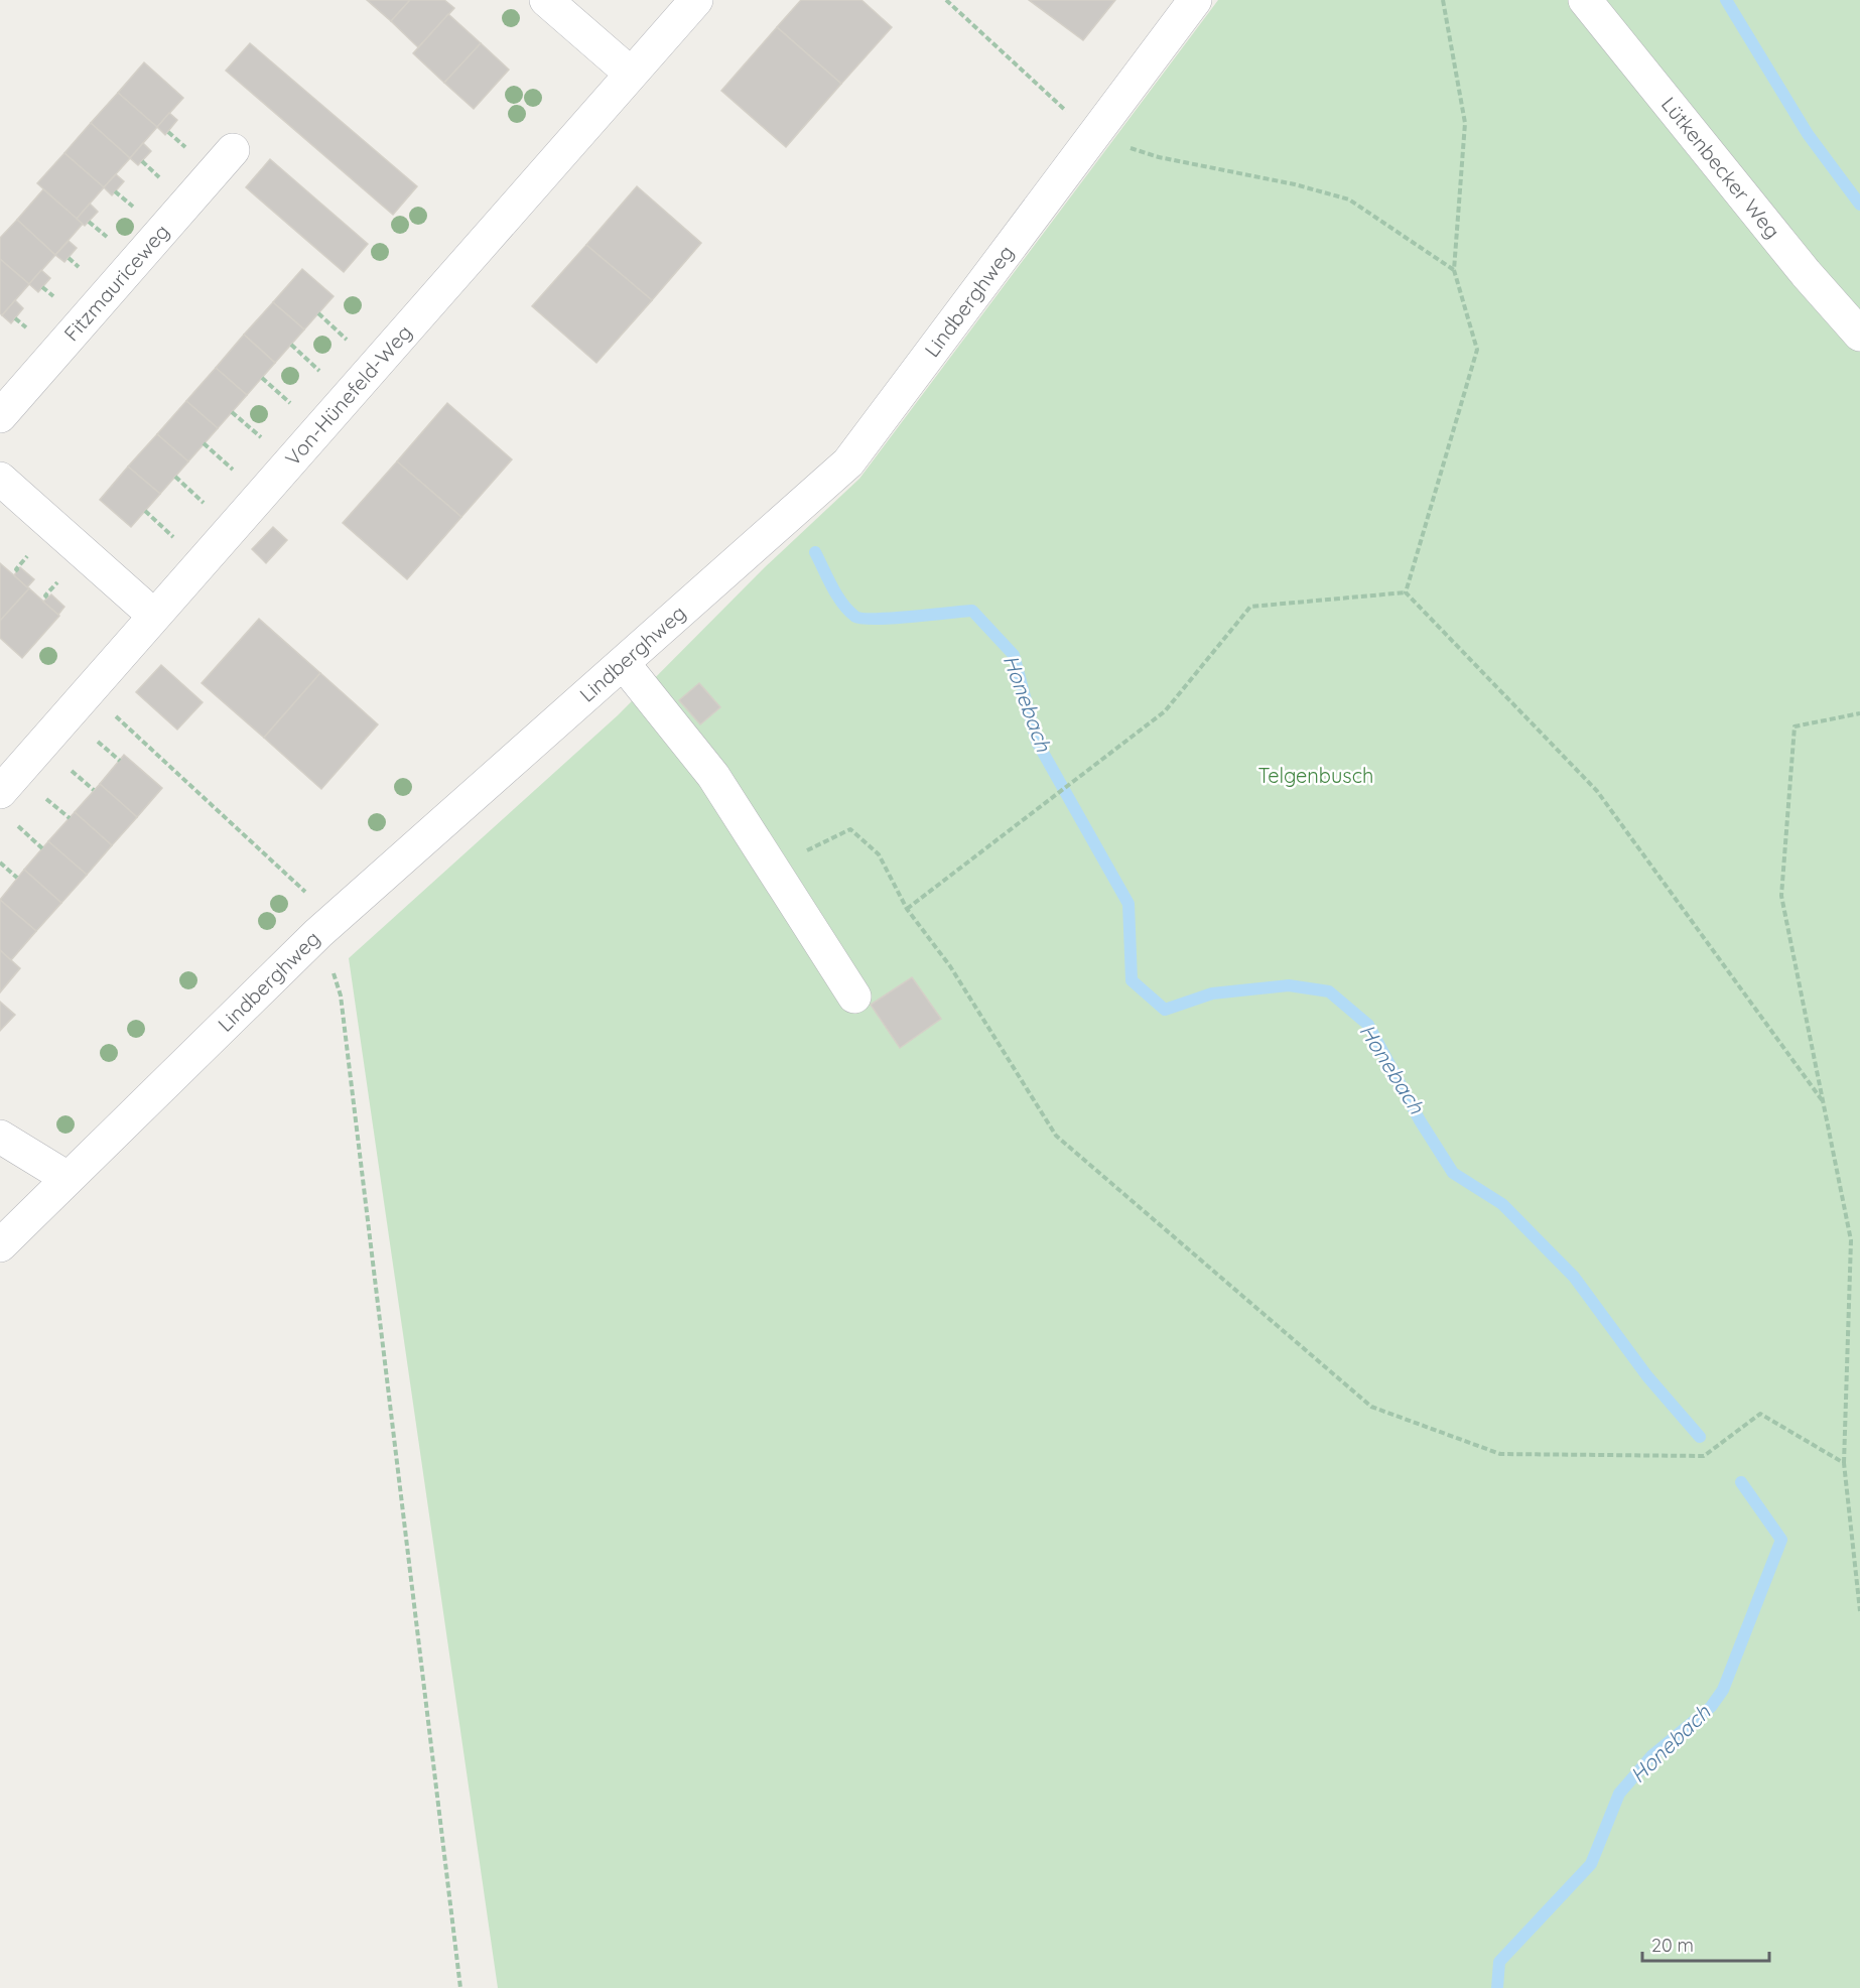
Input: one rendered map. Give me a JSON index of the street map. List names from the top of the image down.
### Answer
{
  "streets": {
    "street": [
      "Lütkenbecker Weg",
      "Fitzmauriceweg",
      "Lindberghweg",
      "Von-Hünefeld-Weg"
    ]
  },
  "water": ["Honebach"],
  "parks": ["Telgenbusch"],
  "scale_bar": "20 m"
}
